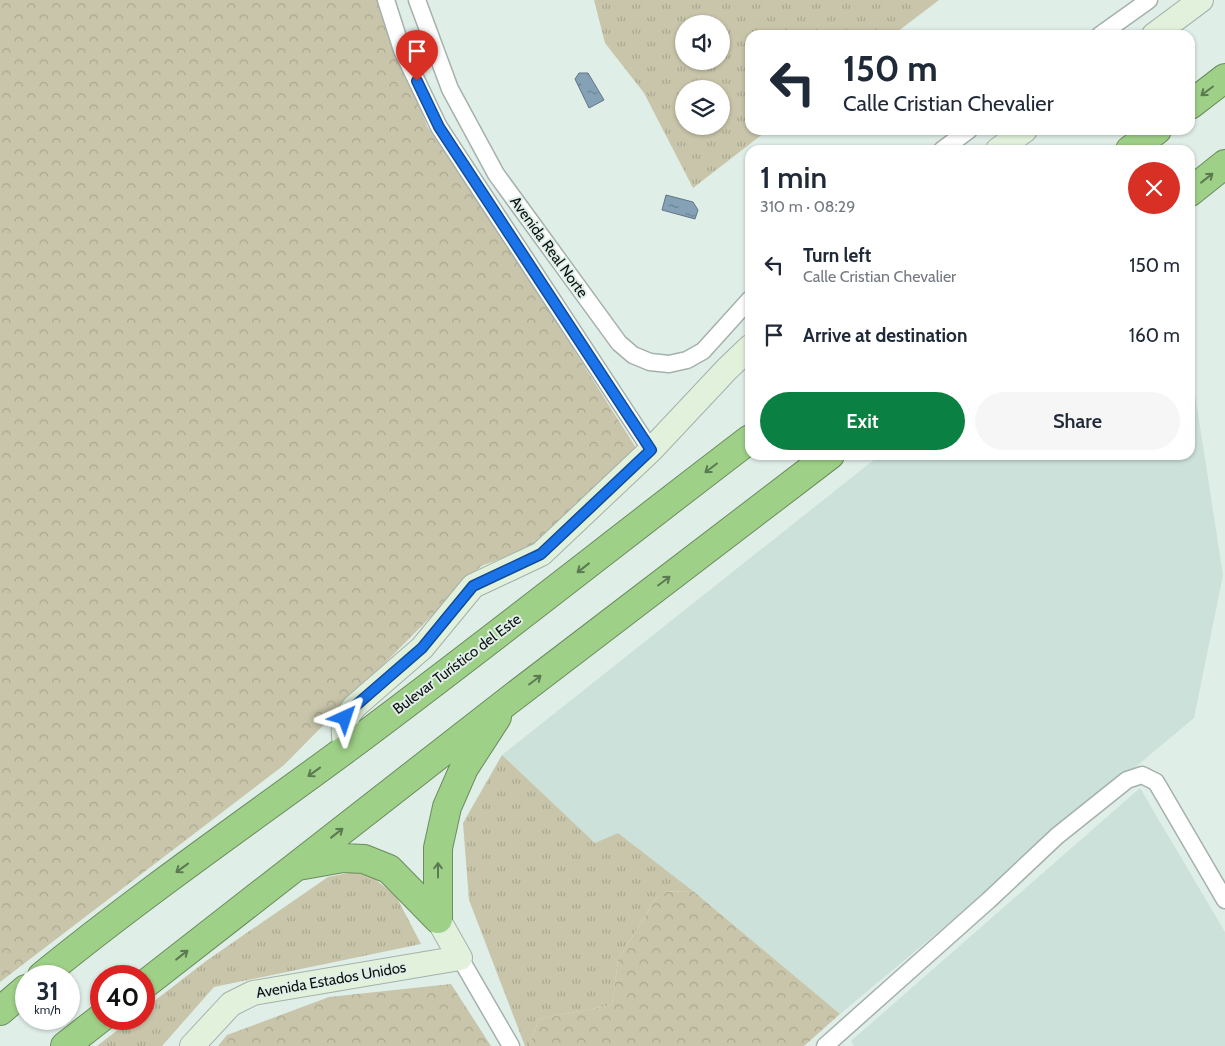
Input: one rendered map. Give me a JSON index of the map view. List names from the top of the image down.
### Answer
{
  "streets": {
    "highway": ["Bulevar Turístico del Este"],
    "street": ["Avenida Real Norte", "Avenida Estados Unidos"]
  },
  "page": {
    "turn": ["150 m", "Calle Cristian Chevalier"],
    "heading": ["1 min", "310 m · 08:29"],
    "list": [
      {
        "name": "Turn left",
        "note": "Calle Cristian Chevalier",
        "value": "150 m"
      },
      {
        "name": "Arrive at destination",
        "value": "160 m"
      }
    ],
    "buttons": ["Exit", "Share"],
    "speed": "31 km/h",
    "limit": "40"
  }
}
